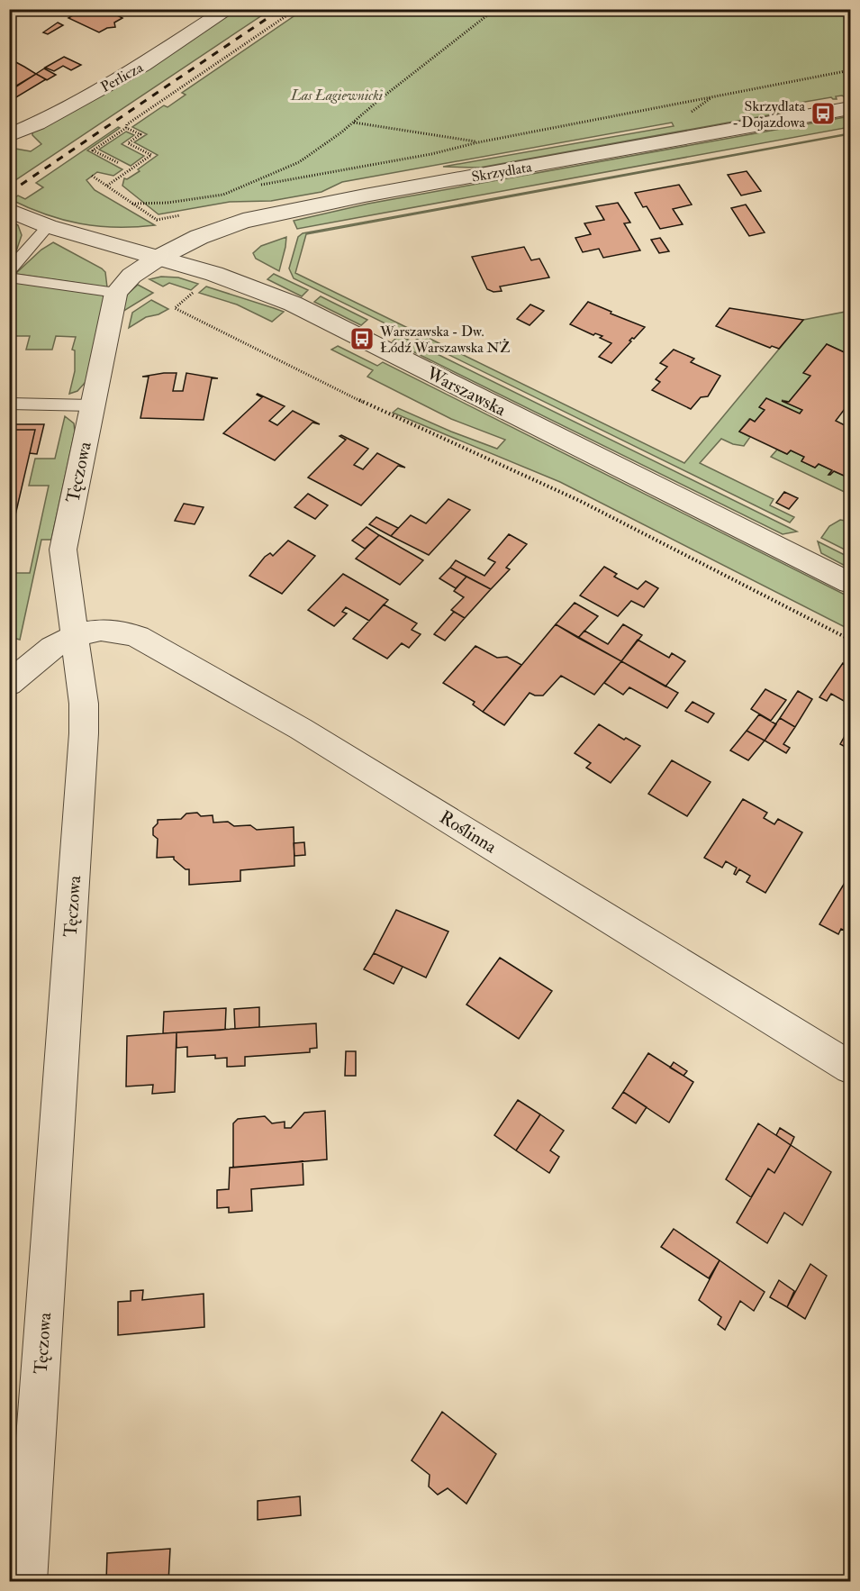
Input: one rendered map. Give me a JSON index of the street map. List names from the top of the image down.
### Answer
{
  "streets": {
    "street": [
      "Perlicza",
      "Skrzydlata",
      "Warszawska",
      "Tęczowa",
      "Roślinna"
    ]
  },
  "crossings": [
    ["Skrzydlata", "Warszawska"],
    ["Tęczowa", "Roślinna"]
  ],
  "parks": ["Las Łagiewnicki"],
  "places": {
    "bus stop": ["Skrzydlata - Dojazdowa", "Warszawska - Dw. Łódź Warszawska NŻ"]
  }
}
